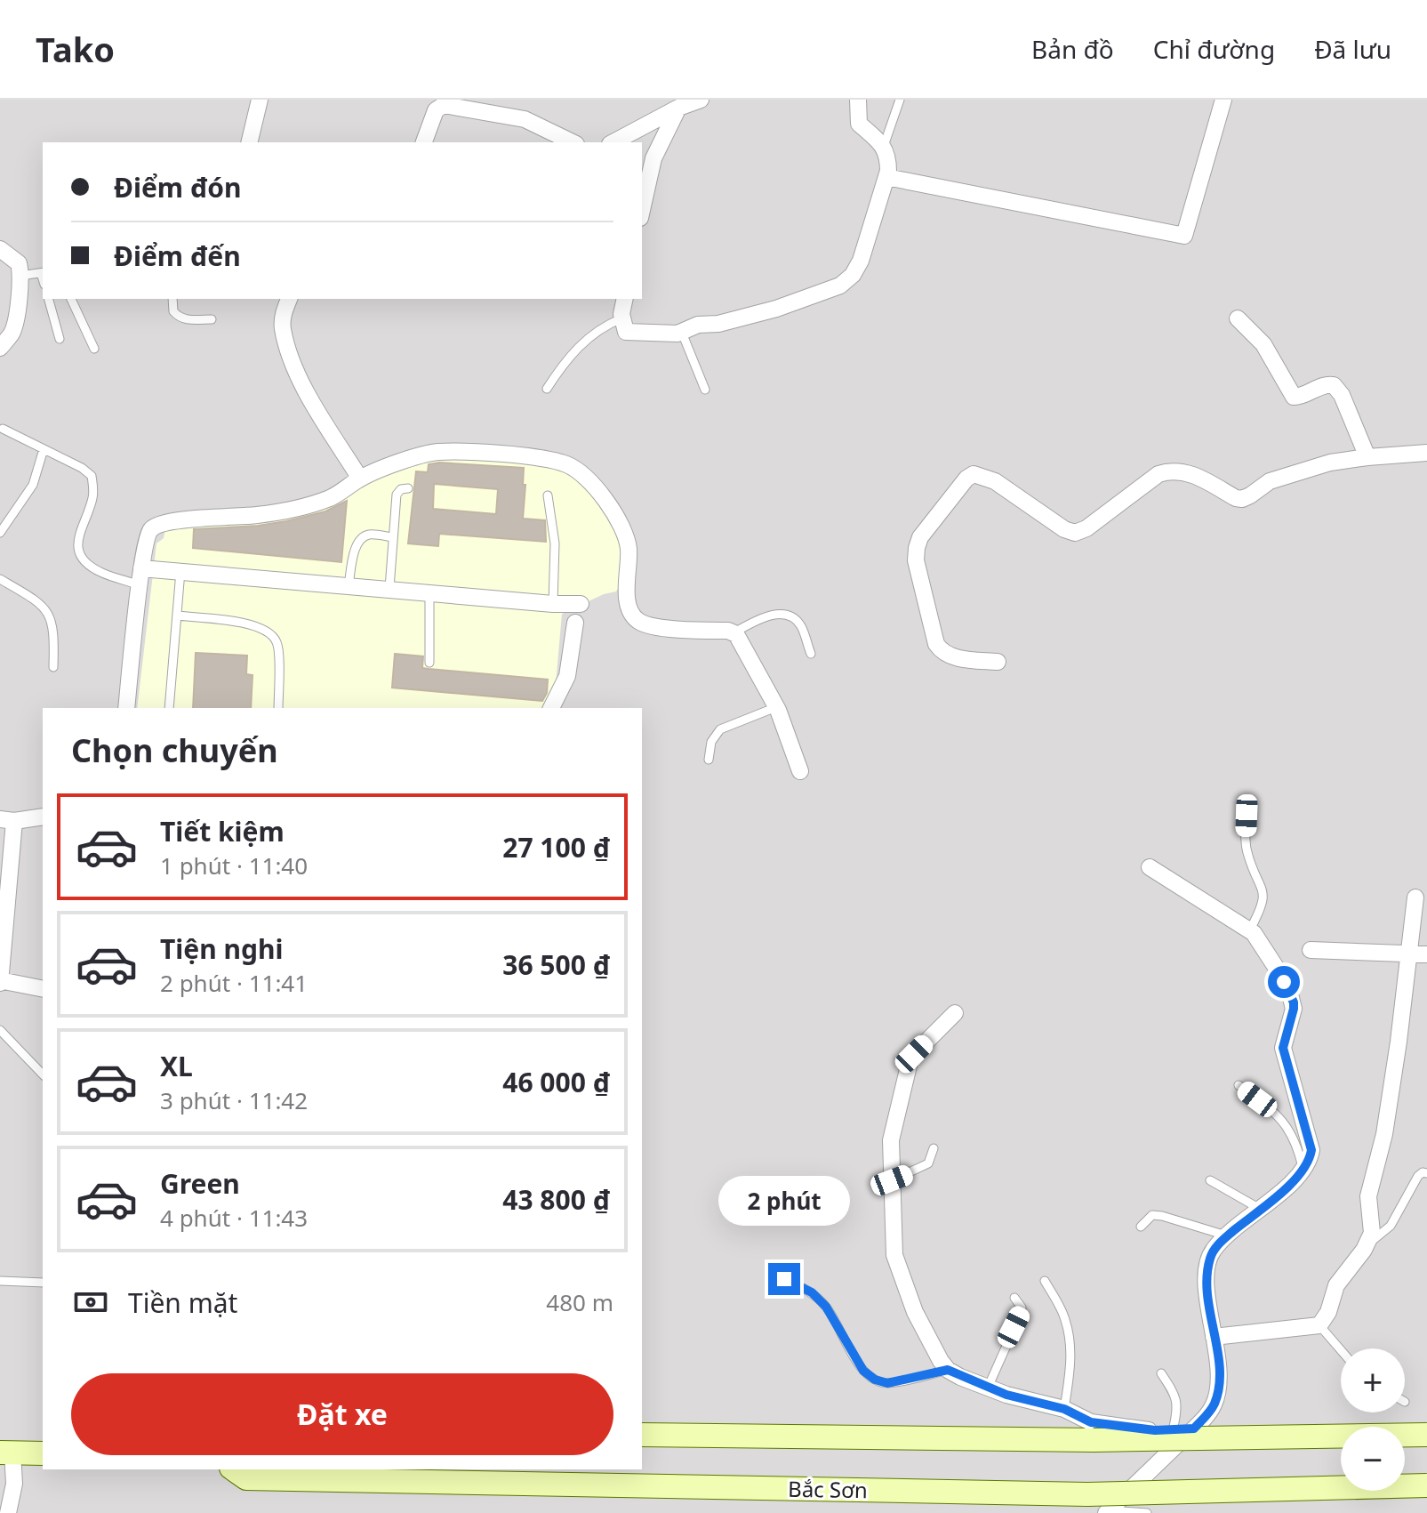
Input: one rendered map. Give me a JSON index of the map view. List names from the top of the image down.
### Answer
{
  "streets": {
    "main road": ["Bắc Sơn"]
  },
  "page": {
    "header": "Tako",
    "nav": ["Bản đồ", "Chỉ đường", "Đã lưu"],
    "banner": ["Điểm đón", "Điểm đến"],
    "heading": "Chọn chuyến",
    "list": [
      {
        "name": "Tiết kiệm",
        "note": "1 phút · 11:40",
        "value": "27 100 ₫"
      },
      {
        "name": "Tiện nghi",
        "note": "2 phút · 11:41",
        "value": "36 500 ₫"
      },
      {
        "name": "XL",
        "note": "3 phút · 11:42",
        "value": "46 000 ₫"
      },
      {
        "name": "Green",
        "note": "4 phút · 11:43",
        "value": "43 800 ₫"
      }
    ],
    "bubble": "2 phút",
    "pay": ["Tiền mặt", "480 m"],
    "map_buttons": ["+", "−"],
    "buttons": "Đặt xe"
  }
}
